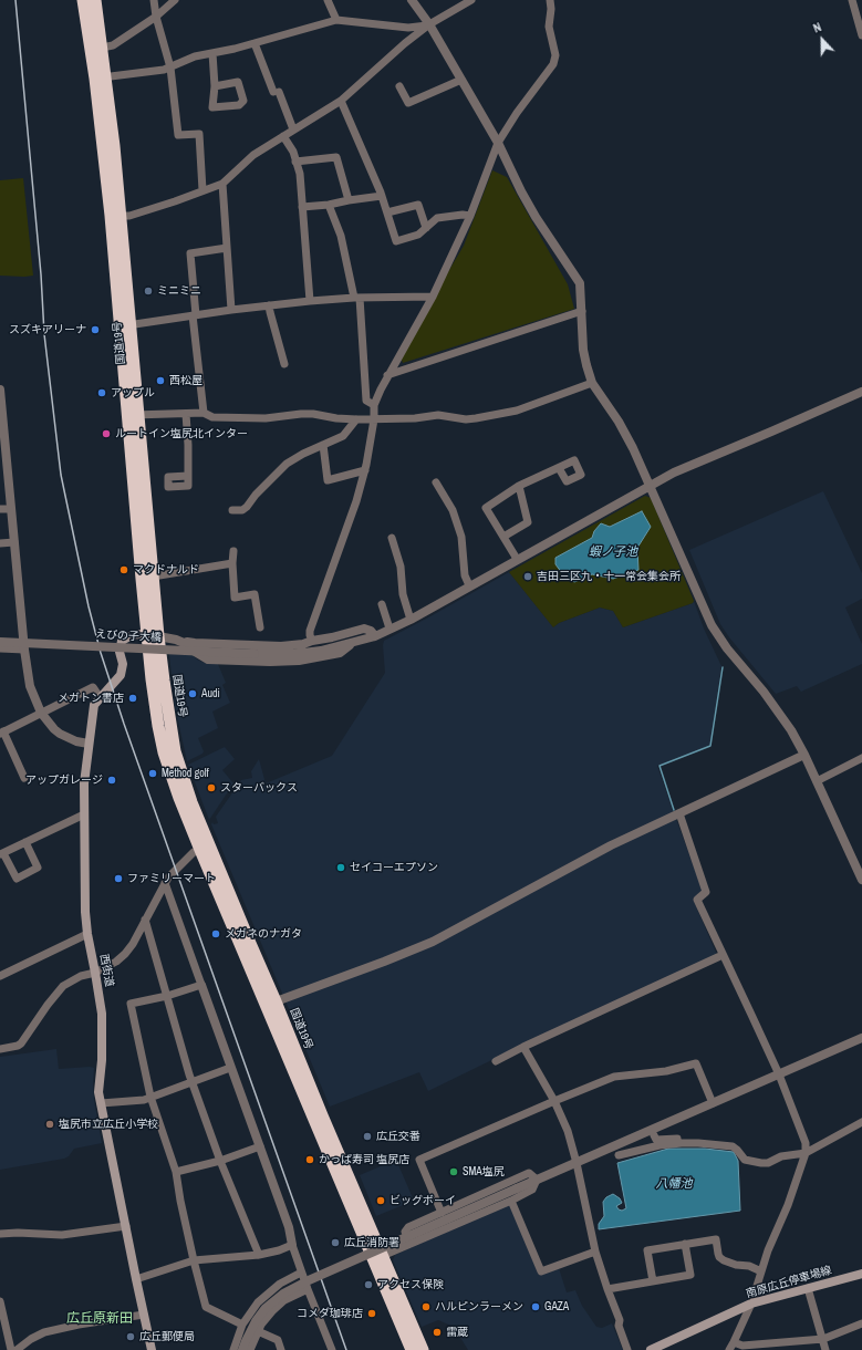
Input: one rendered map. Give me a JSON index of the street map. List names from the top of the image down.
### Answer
{
  "streets": {
    "highway": ["国道19号"],
    "main road": ["西街道", "南原広丘停車場線"],
    "street": ["えびの子大橋"]
  },
  "crossings": [
    ["国道19号", "西街道"]
  ],
  "districts": ["広丘原新田"],
  "water": ["蝦ノ子池", "八幡池"],
  "places": [
    "ミニミニ",
    "スズキアリーナ",
    "西松屋",
    "アップル",
    "ルートイン塩尻北インター",
    "マクドナルド",
    "吉田三区九・十一常会集会所",
    "Audi",
    "メガトン書店",
    "Method golf",
    "アップガレージ",
    "スターバックス",
    "セイコーエプソン",
    "ファミリーマート",
    "メガネのナガタ",
    "塩尻市立広丘小学校",
    "広丘交番",
    "かっぱ寿司 塩尻店",
    "SMA塩尻",
    "ビッグボーイ",
    "広丘消防署",
    "アクセス保険",
    "ハルピンラーメン",
    "GAZA",
    "コメダ珈琲店",
    "雷蔵",
    "広丘郵便局"
  ],
  "north": "top"
}
